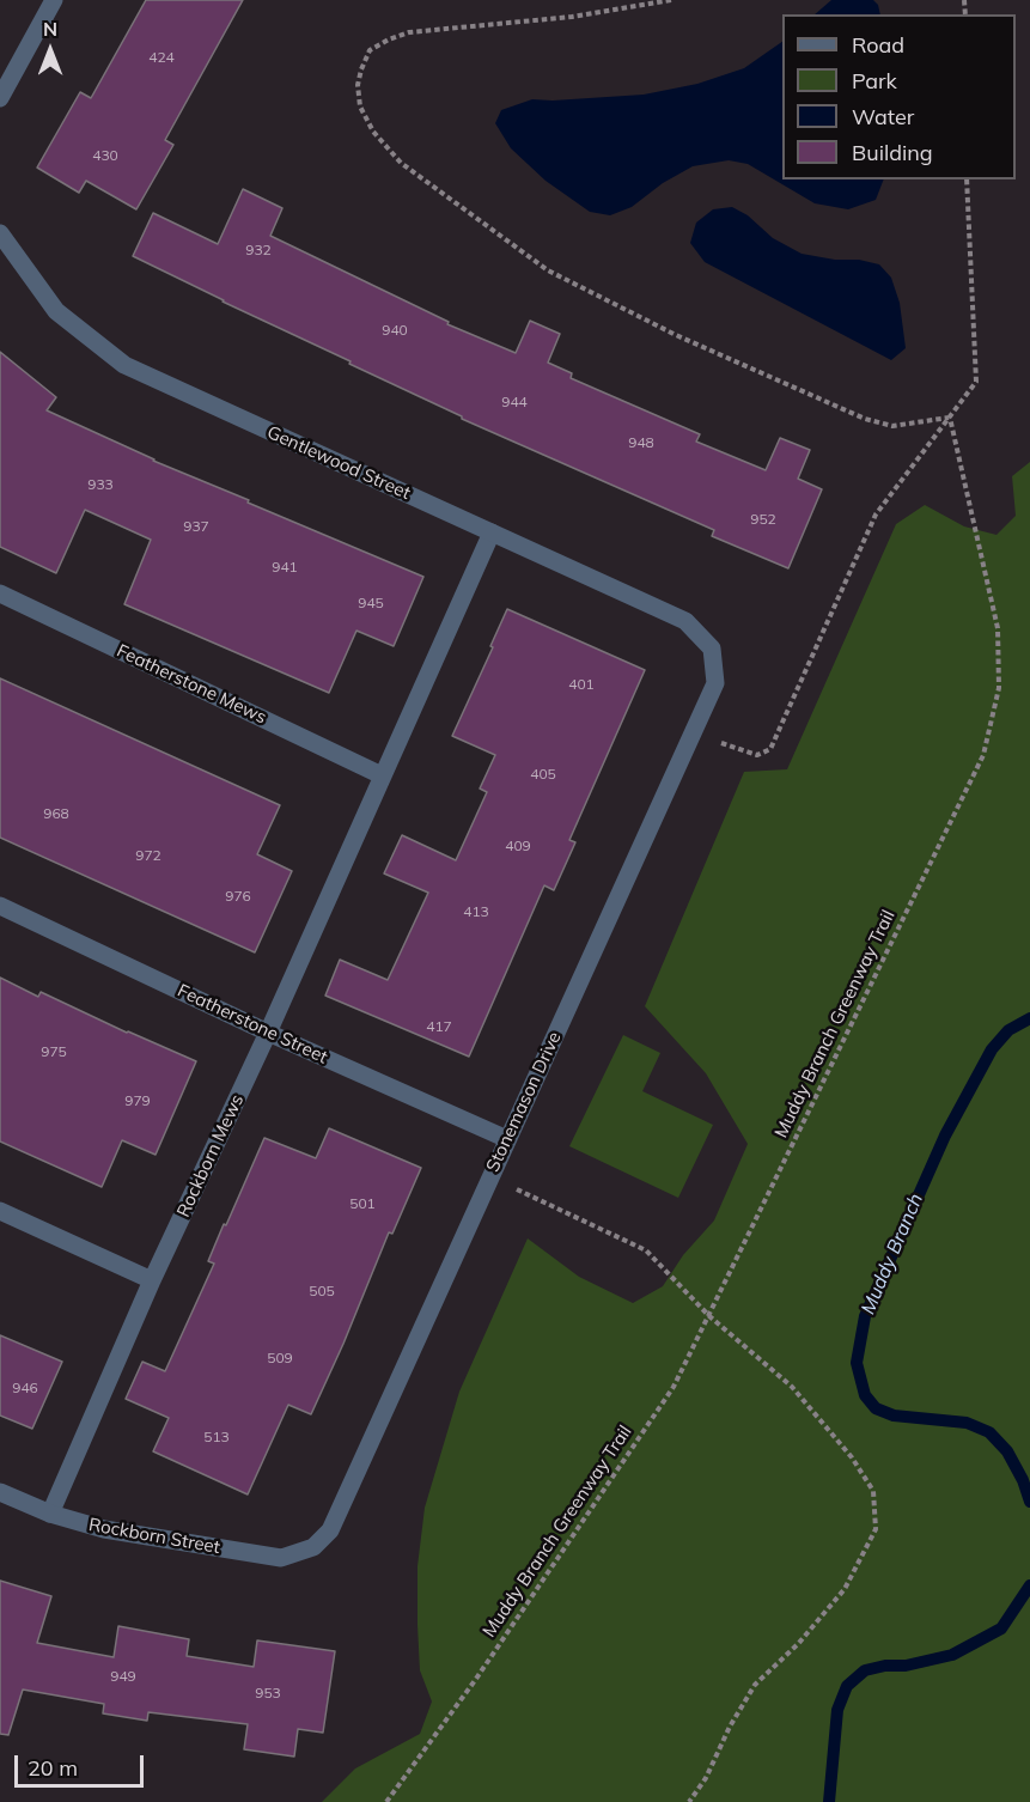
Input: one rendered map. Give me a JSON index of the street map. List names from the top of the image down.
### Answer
{
  "streets": {
    "street": [
      "Gentlewood Street",
      "Featherstone Mews",
      "Featherstone Street",
      "Stonemason Drive",
      "Rockborn Mews",
      "Rockborn Street"
    ],
    "path": ["Muddy Branch Greenway Trail"]
  },
  "crossings": [
    ["Gentlewood Street", "Stonemason Drive"],
    ["Featherstone Street", "Stonemason Drive"],
    ["Featherstone Street", "Rockborn Mews"],
    ["Stonemason Drive", "Rockborn Street"],
    ["Rockborn Mews", "Rockborn Street"]
  ],
  "water": ["Muddy Branch"],
  "house_numbers": [
    "424",
    "430",
    "932",
    "940",
    "944",
    "948",
    "933",
    "952",
    "937",
    "941",
    "945",
    "401",
    "405",
    "968",
    "409",
    "972",
    "976",
    "413",
    "417",
    "975",
    "979",
    "501",
    "505",
    "509",
    "946",
    "513",
    "949",
    "953"
  ],
  "legend": [
    "Road",
    "Park",
    "Water",
    "Building"
  ],
  "scale_bar": "20 m",
  "north": "top"
}
